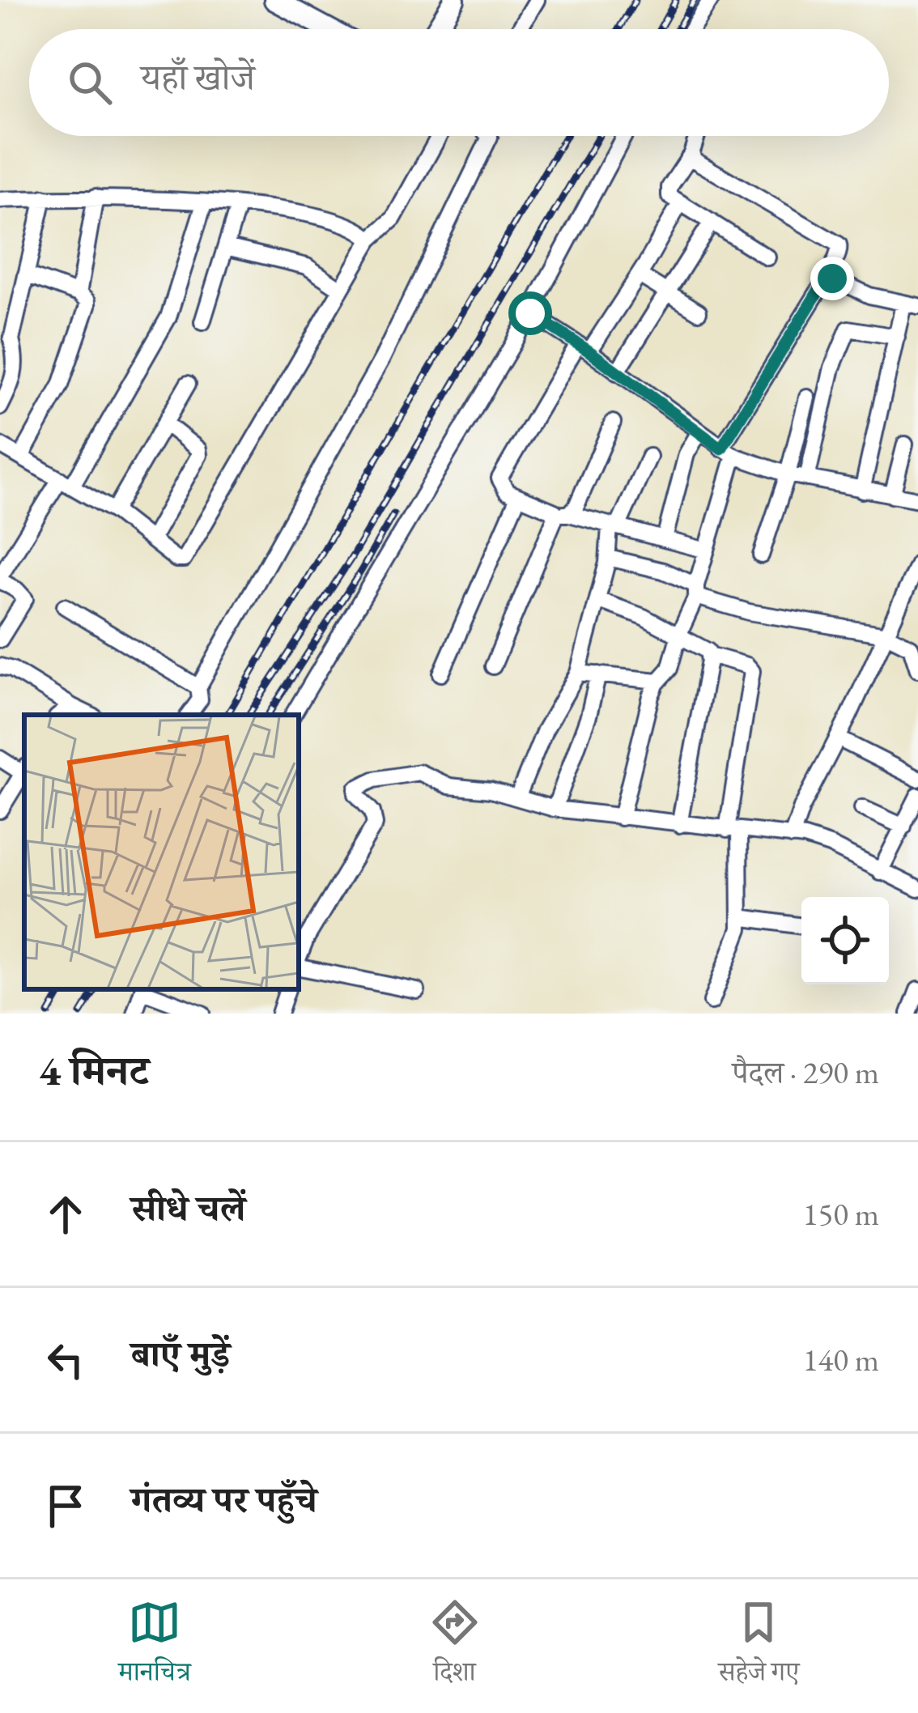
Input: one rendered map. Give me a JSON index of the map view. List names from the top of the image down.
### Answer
{
  "page": {
    "search": "यहाँ खोजें",
    "heading": ["4 मिनट", "पैदल · 290 m"],
    "list": [
      ["सीधे चलें", "150 m"],
      ["बाएँ मुड़ें", "140 m"],
      "गंतव्य पर पहुँचे"
    ],
    "nav": ["मानचित्र", "दिशा", "सहेजे गए"]
  }
}
